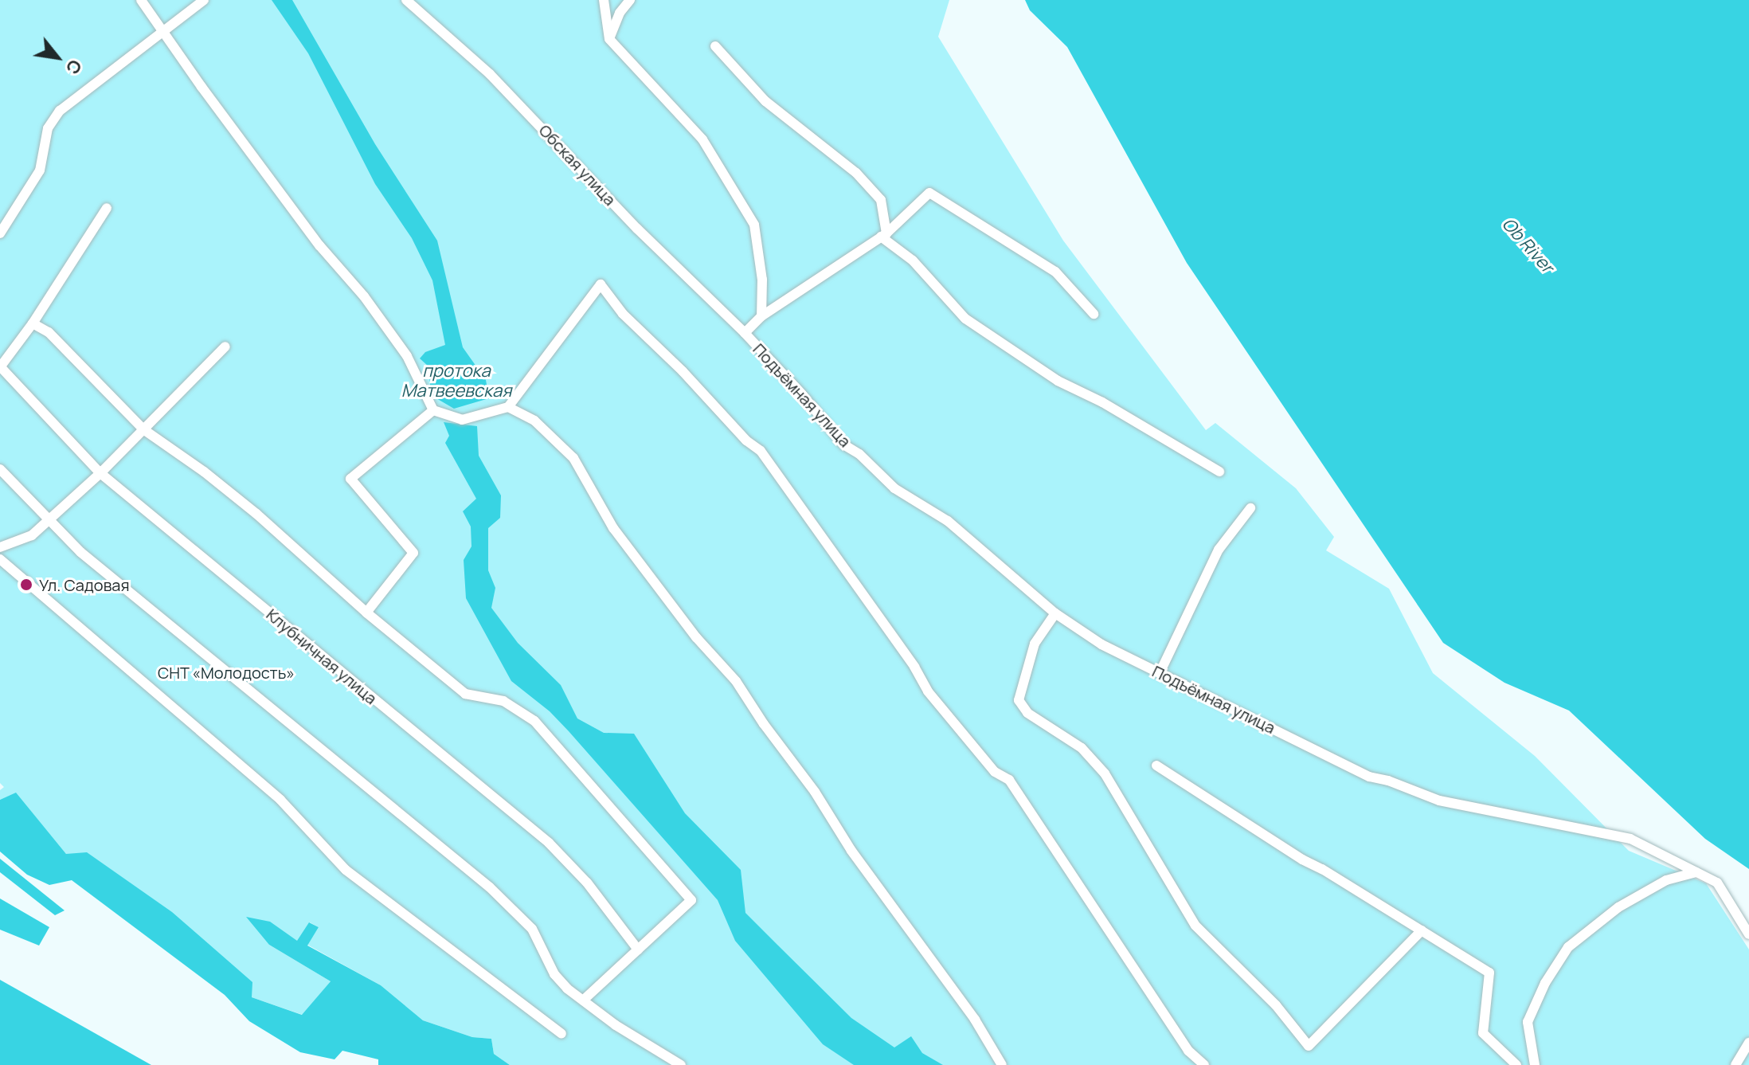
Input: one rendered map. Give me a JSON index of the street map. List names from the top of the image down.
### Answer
{
  "streets": {
    "street": ["Обская улица", "Подъёмная улица", "Клубничная улица"]
  },
  "crossings": [
    ["Обская улица", "Подъёмная улица"]
  ],
  "water": ["Ob River", "протока Матвеевская"],
  "parks": ["СНТ «Молодость»"],
  "places": ["Ул. Садовая"],
  "north": "bottom right"
}
